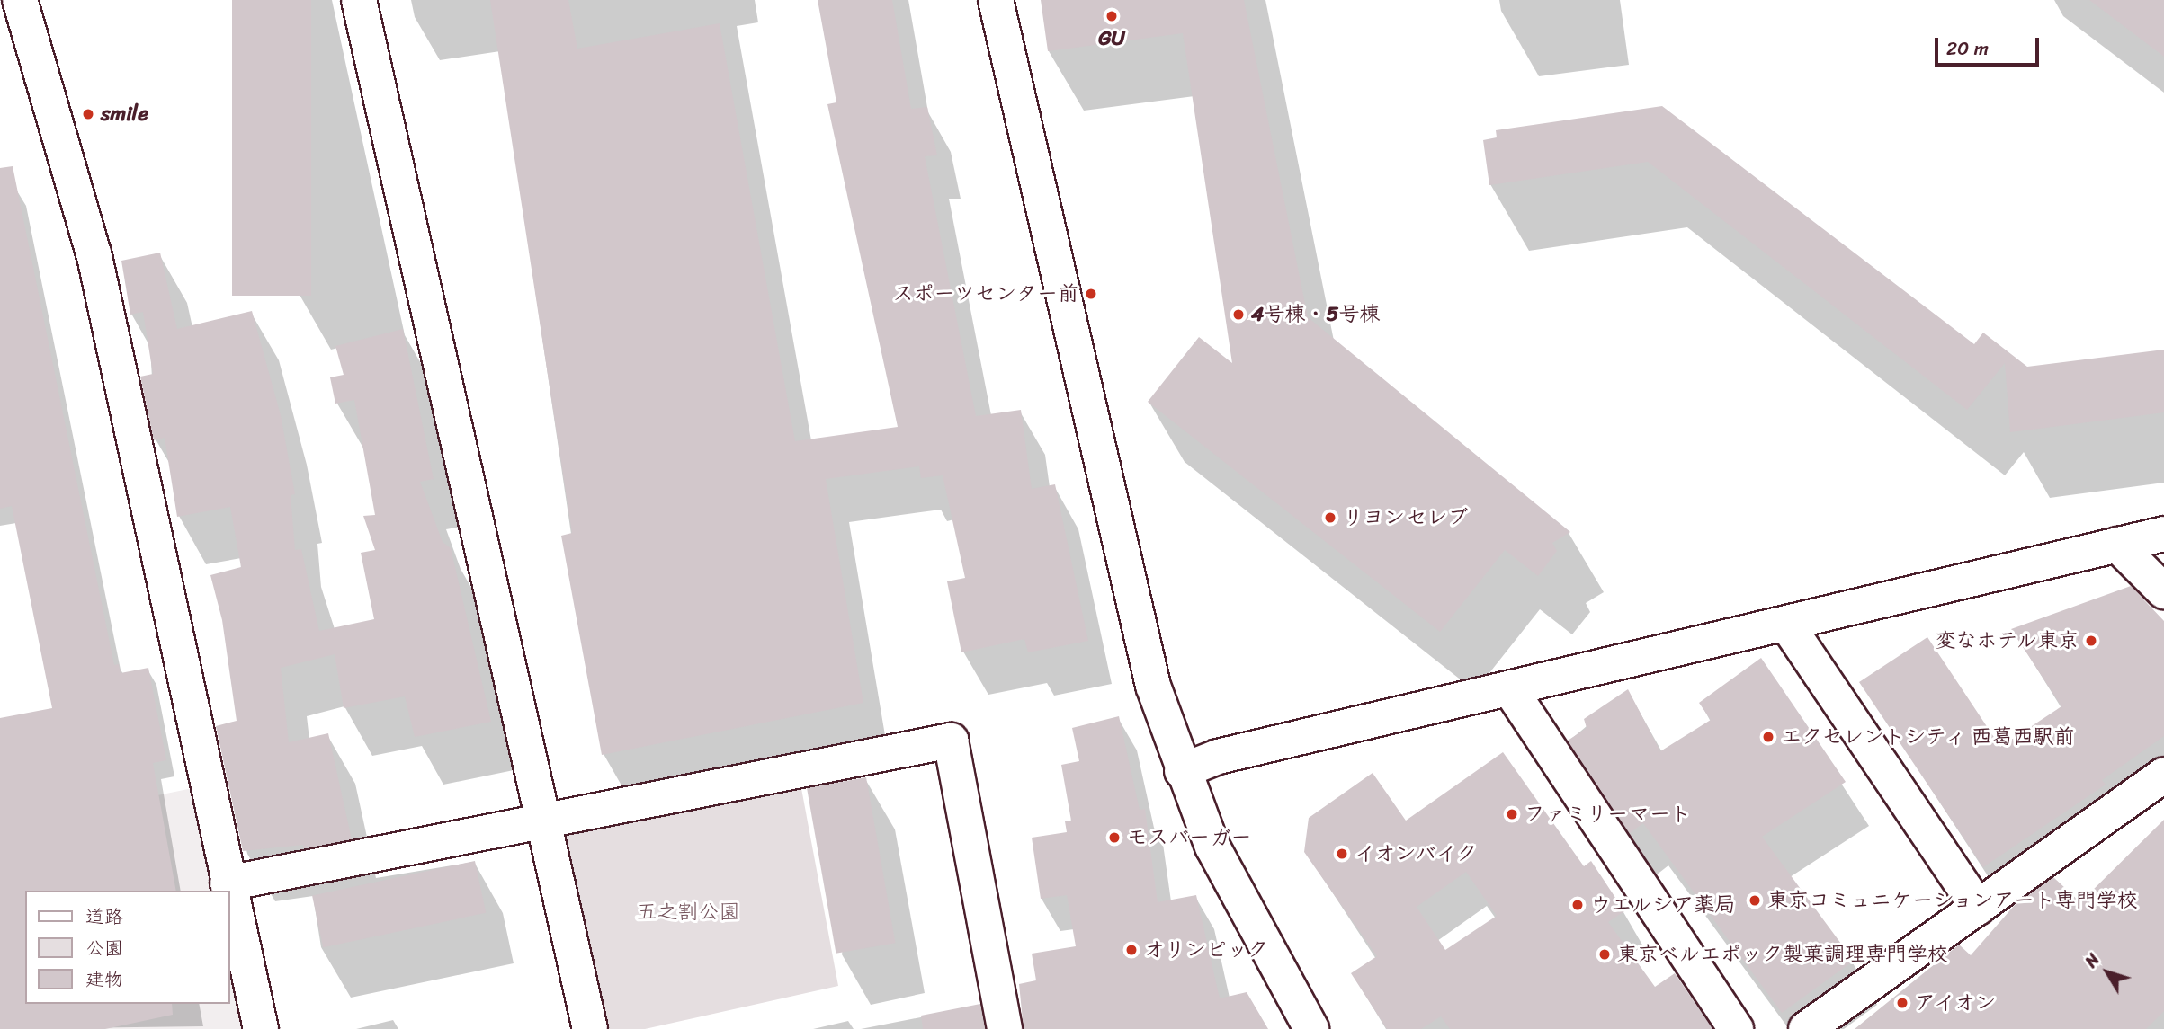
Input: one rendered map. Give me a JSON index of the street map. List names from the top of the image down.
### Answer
{
  "parks": ["五之割公園"],
  "places": [
    "GU",
    "smile",
    "スポーツセンター前",
    "4号棟・5号棟",
    "リヨンセレブ",
    "変なホテル東京",
    "エクセレントシティ 西葛西駅前",
    "ファミリーマート",
    "モスバーガー",
    "イオンバイク",
    "東京コミュニケーションアート専門学校",
    "ウエルシア薬局",
    "オリンピック",
    "東京ベルエポック製菓調理専門学校",
    "アイオン"
  ],
  "legend": ["道路", "公園", "建物"],
  "scale_bar": "20 m",
  "north": "top left"
}
